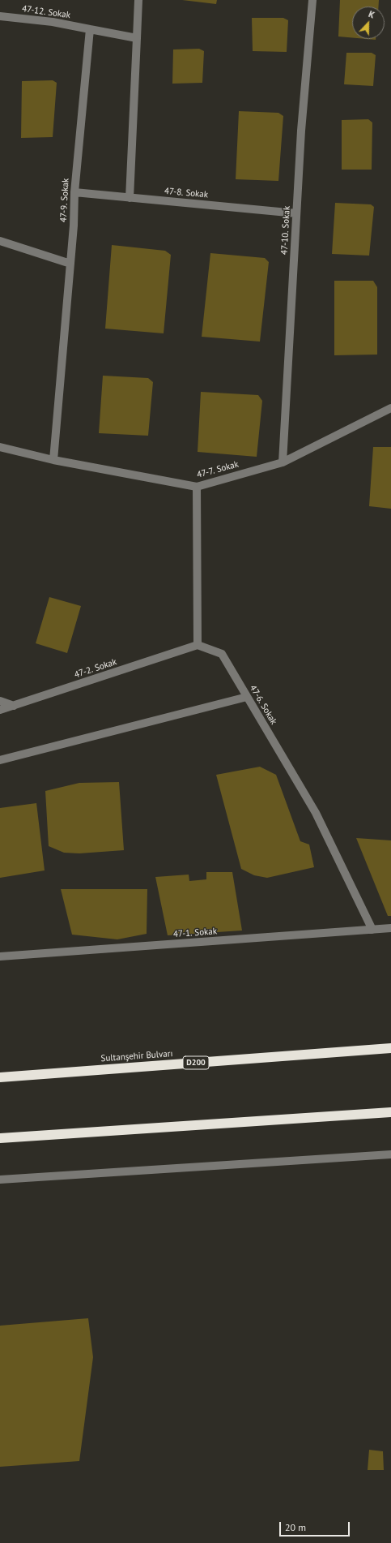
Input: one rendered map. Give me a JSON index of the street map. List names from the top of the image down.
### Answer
{
  "streets": {
    "highway": ["Sultanşehir Bulvarı", "D200"],
    "street": [
      "47-12. Sokak",
      "47-8. Sokak",
      "47-9. Sokak",
      "47-10. Sokak",
      "47-7. Sokak",
      "47-2. Sokak",
      "47-6. Sokak",
      "47-1. Sokak"
    ]
  },
  "crossings": [
    ["47-12. Sokak", "47-9. Sokak"],
    ["47-8. Sokak", "47-9. Sokak"],
    ["47-8. Sokak", "47-10. Sokak"],
    ["47-9. Sokak", "47-7. Sokak"],
    ["47-10. Sokak", "47-7. Sokak"],
    ["47-2. Sokak", "47-6. Sokak"],
    ["47-6. Sokak", "47-1. Sokak"]
  ],
  "scale_bar": "20 m",
  "north": "top"
}
